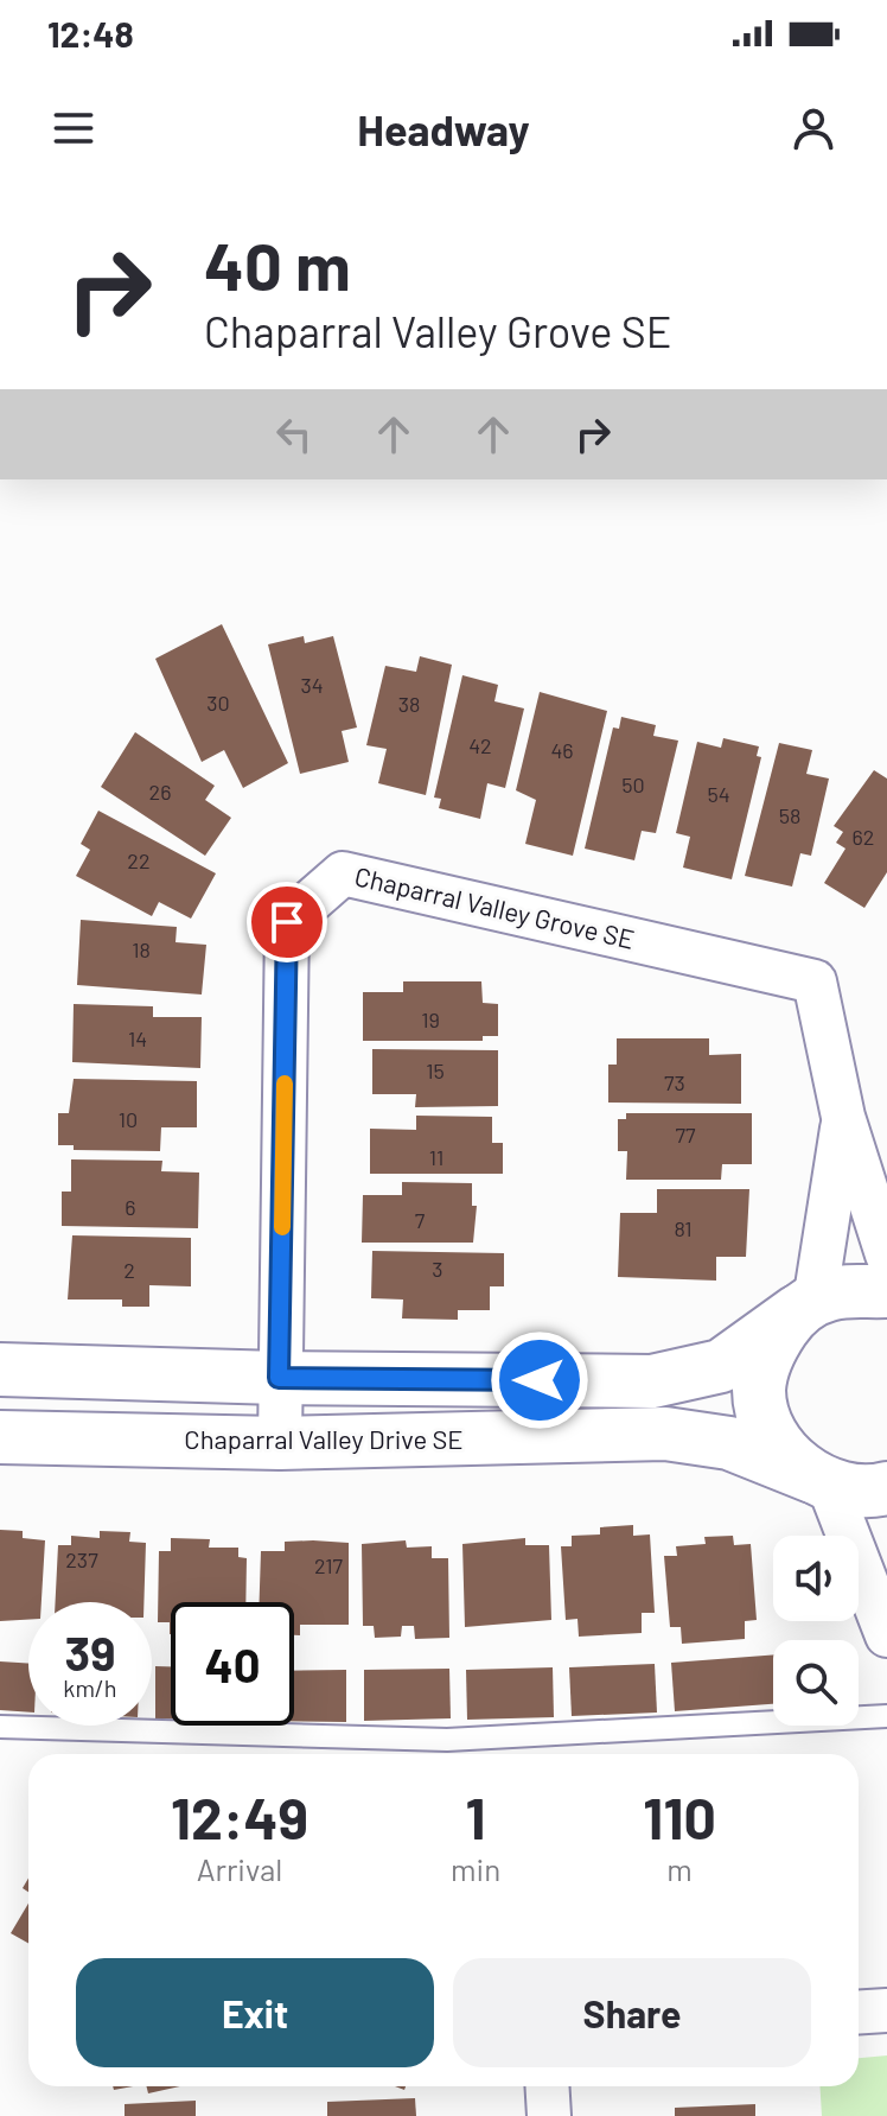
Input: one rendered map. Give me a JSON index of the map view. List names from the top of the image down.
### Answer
{
  "streets": {
    "street": ["Chaparral Valley Grove SE", "Chaparral Valley Drive SE"]
  },
  "crossings": [
    ["Chaparral Valley Grove SE", "Chaparral Valley Drive SE"]
  ],
  "house_numbers": [
    "34",
    "30",
    "38",
    "42",
    "46",
    "50",
    "26",
    "54",
    "58",
    "62",
    "22",
    "18",
    "19",
    "14",
    "15",
    "73",
    "10",
    "77",
    "11",
    "6",
    "7",
    "81",
    "3",
    "2",
    "237",
    "217"
  ],
  "page": {
    "status": "12:48",
    "header": "Headway",
    "turn": ["40 m", "Chaparral Valley Grove SE"],
    "speed": "39 km/h",
    "limit": "40",
    "eta": [
      "12:49",
      "Arrival",
      "1",
      "min",
      "110",
      "m"
    ],
    "buttons": ["Exit", "Share"]
  }
}
